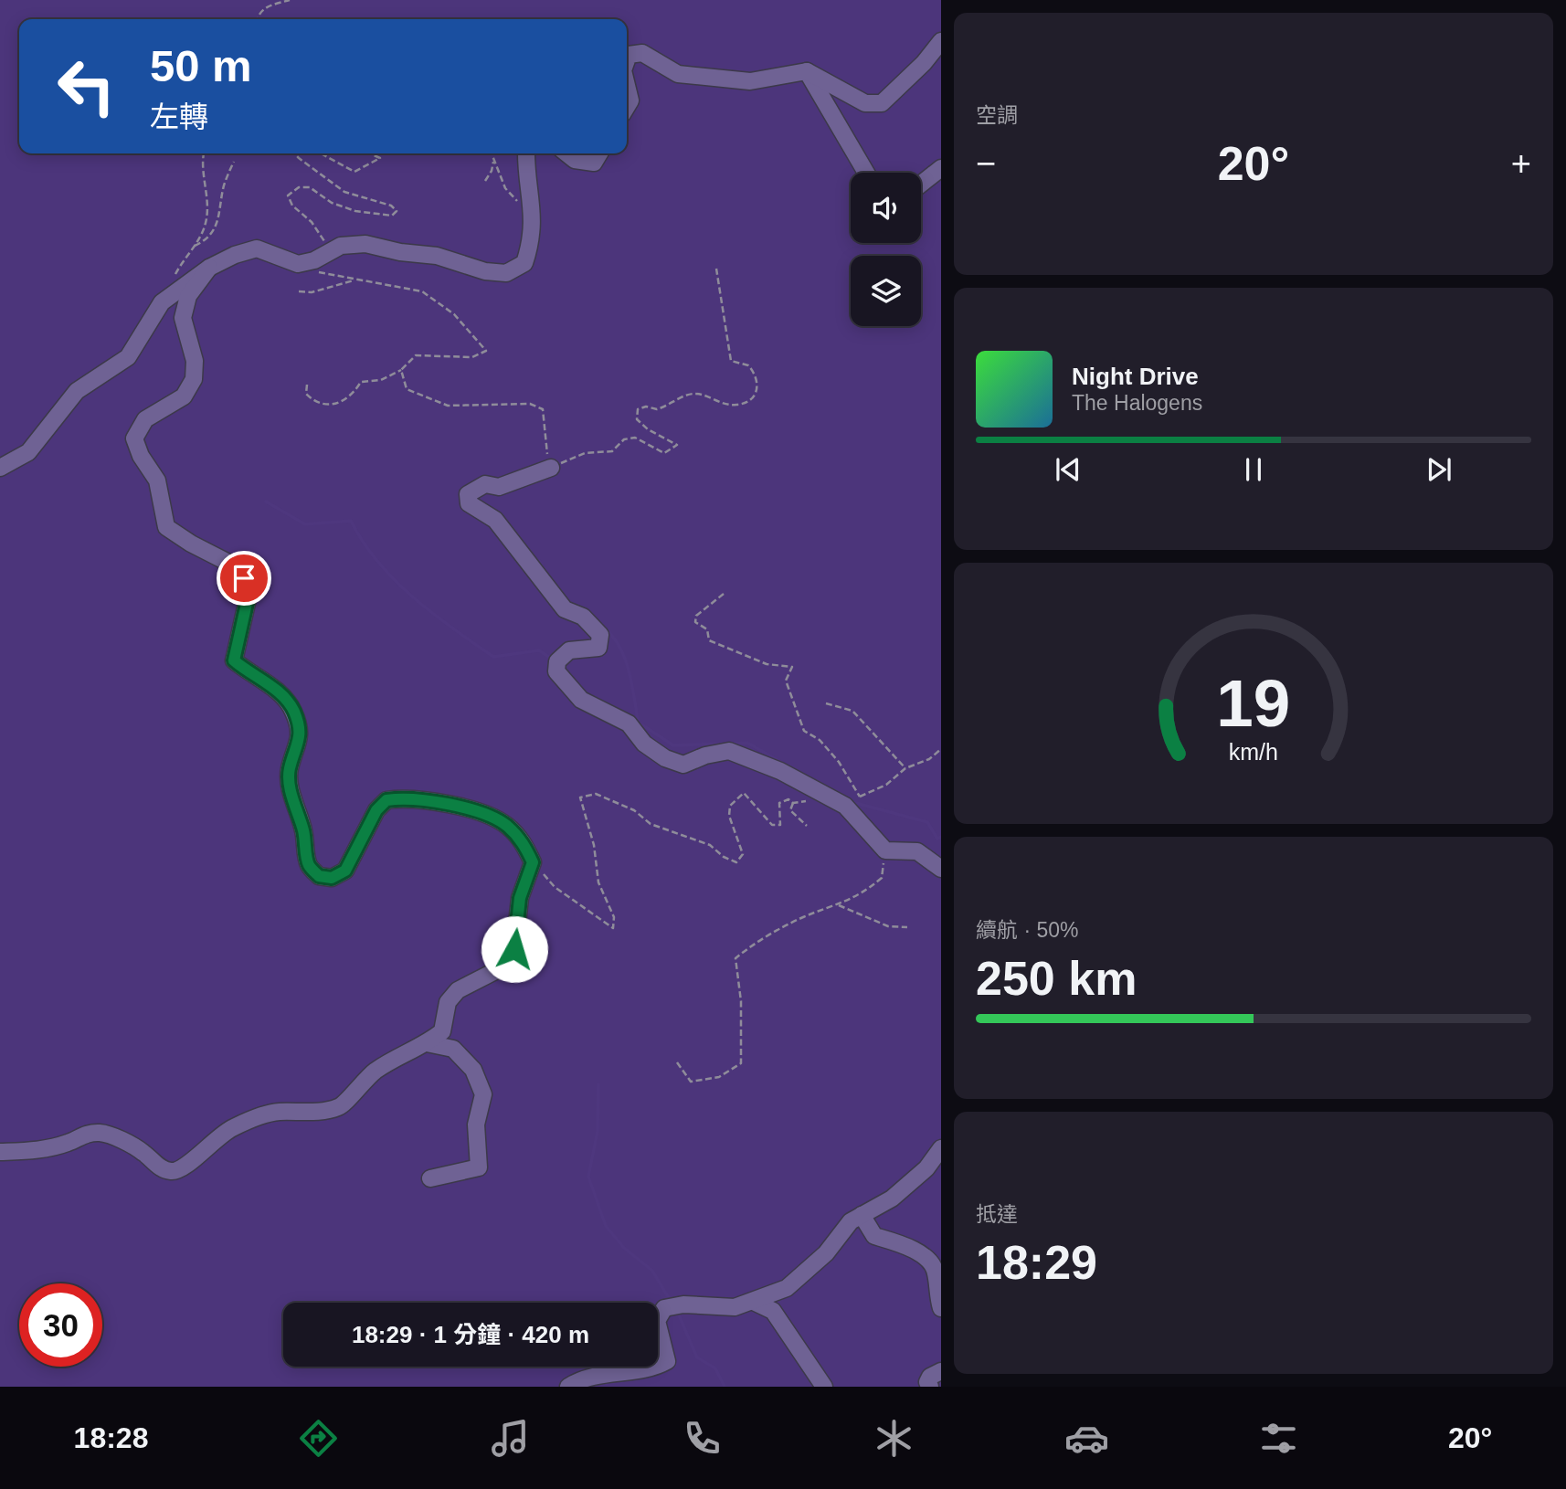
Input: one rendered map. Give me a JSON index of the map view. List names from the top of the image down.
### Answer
{
  "page": {
    "tile": [
      "空調",
      ["續航 · 50%", "250 km"],
      ["抵達", "18:29"]
    ],
    "turn": ["50 m", "左轉"],
    "heat": ["−", "20°", "+"],
    "song": ["Night Drive", "The Halogens"],
    "limit": "30",
    "trip": "18:29 · 1 分鐘 · 420 m",
    "tabs": ["18:28", "20°"],
    "gauge": ["19", "km/h"]
  }
}
